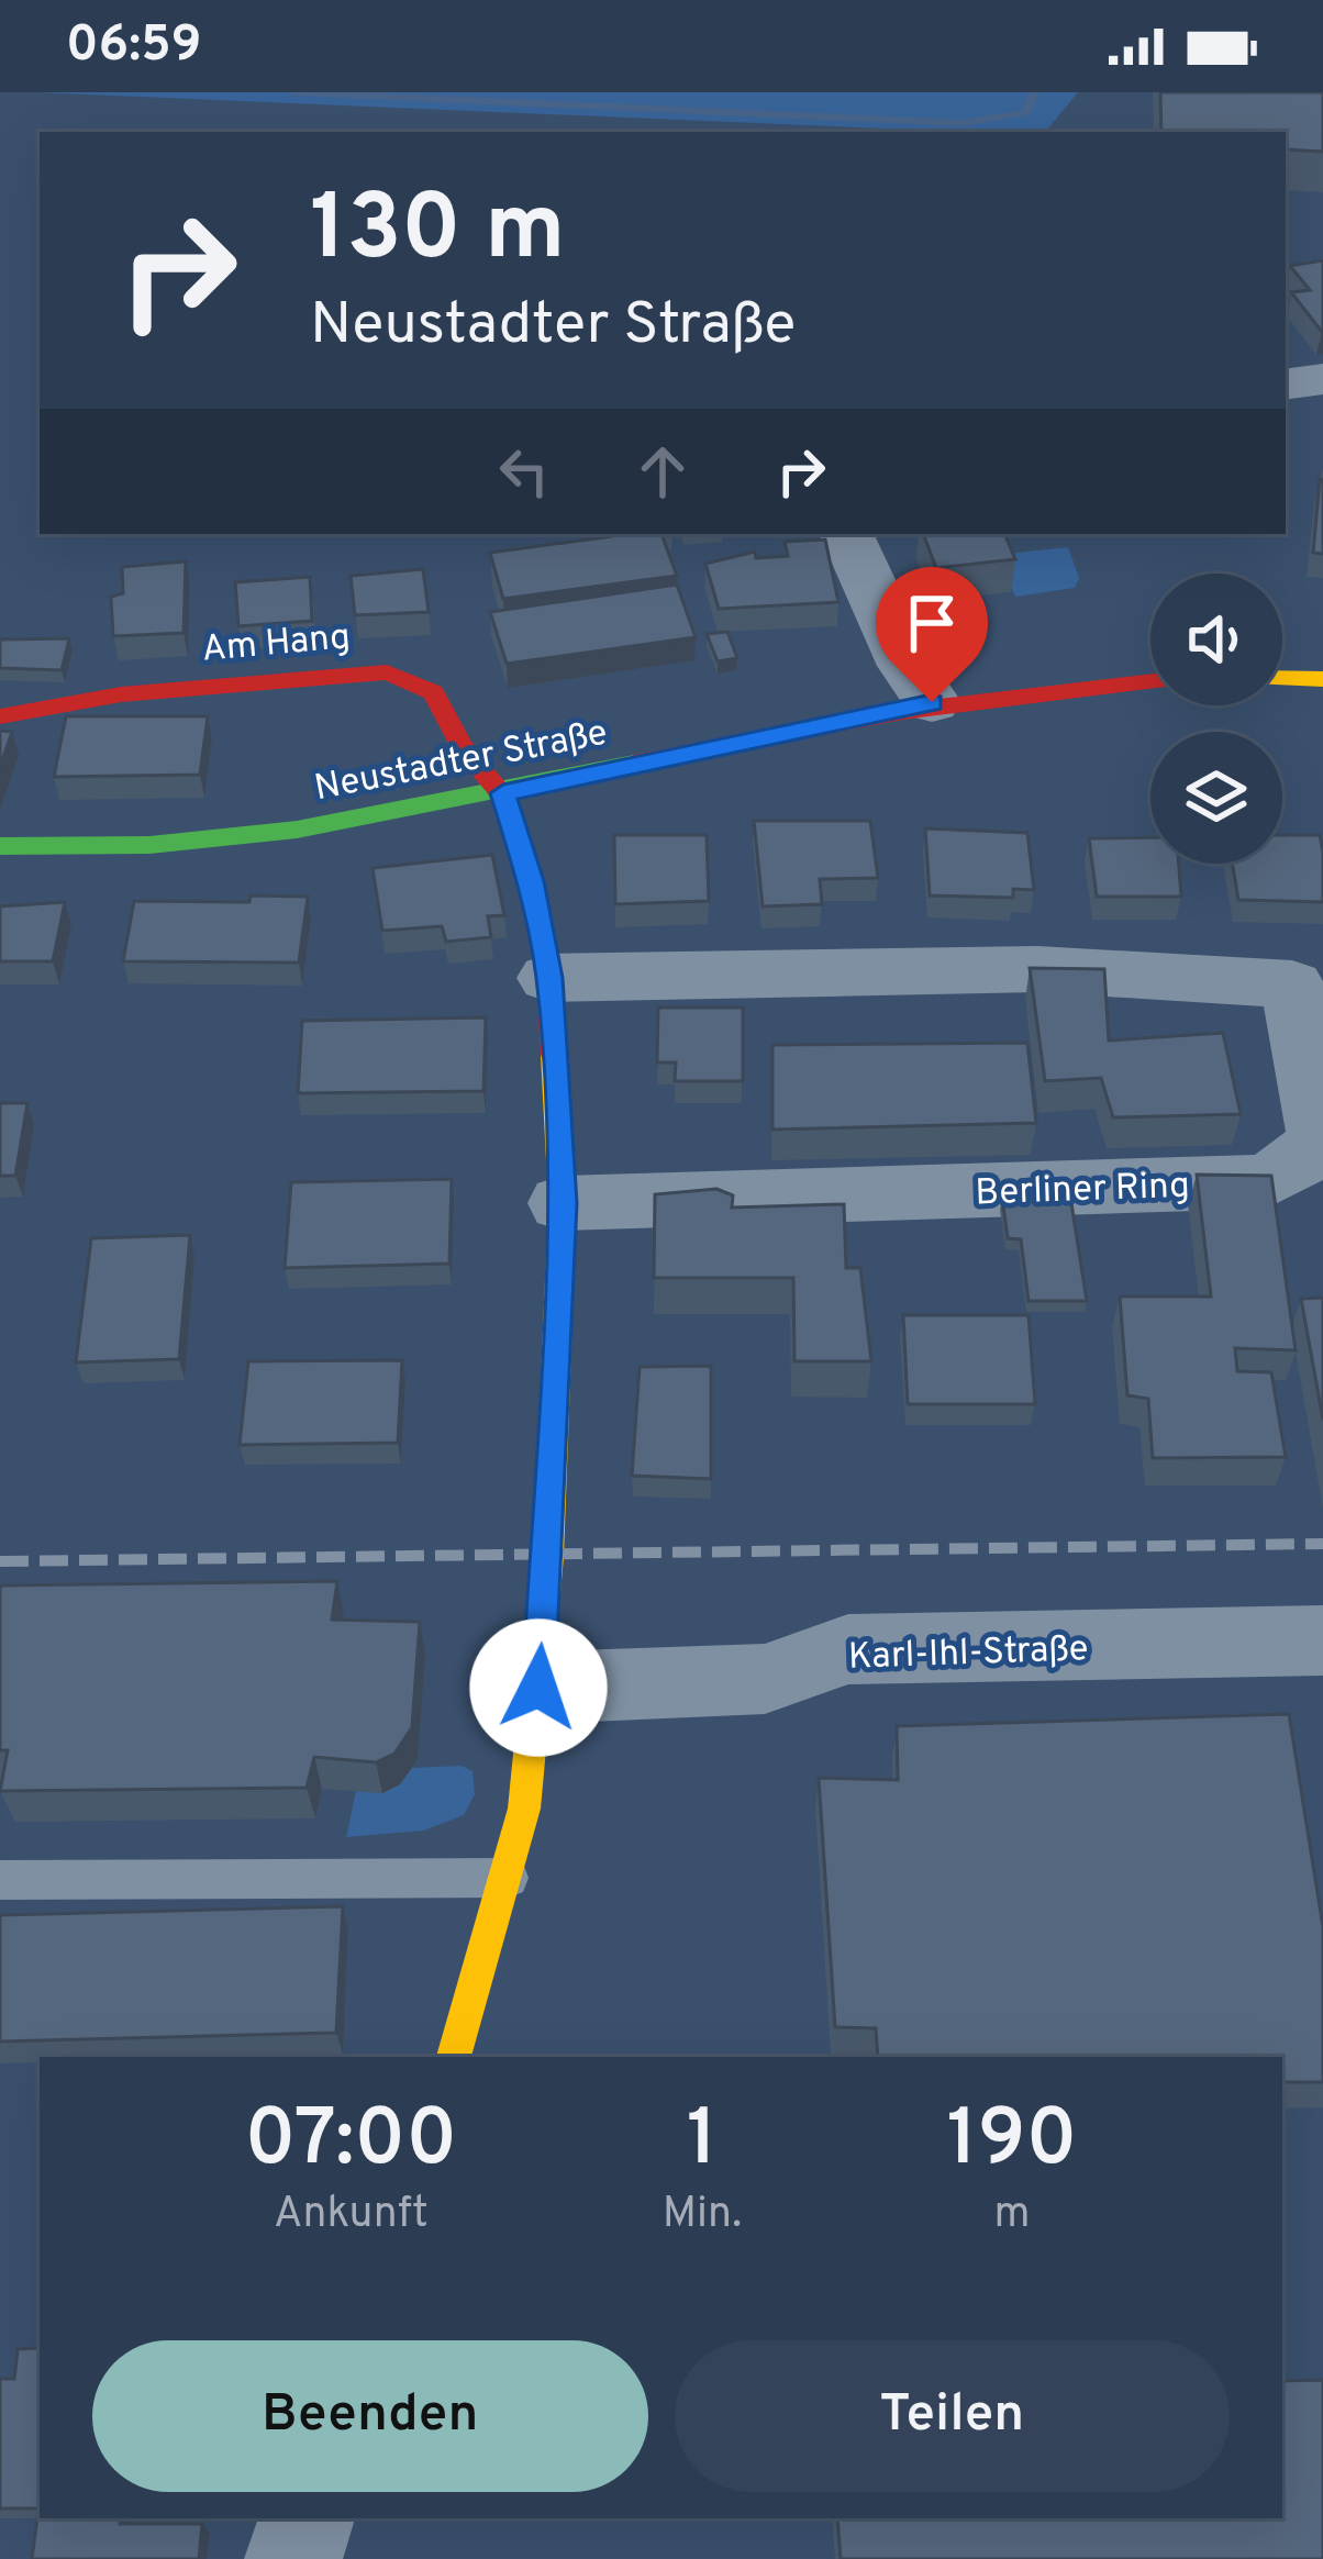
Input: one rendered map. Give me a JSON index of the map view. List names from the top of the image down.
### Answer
{
  "streets": {
    "street": [
      "Am Hang",
      "Neustadter Straße",
      "Berliner Ring",
      "Karl-Ihl-Straße"
    ]
  },
  "crossings": [
    ["Am Hang", "Neustadter Straße"]
  ],
  "page": {
    "status": "06:59",
    "turn": ["130 m", "Neustadter Straße"],
    "eta": [
      "07:00",
      "Ankunft",
      "1",
      "Min.",
      "190",
      "m"
    ],
    "buttons": ["Beenden", "Teilen"]
  }
}
